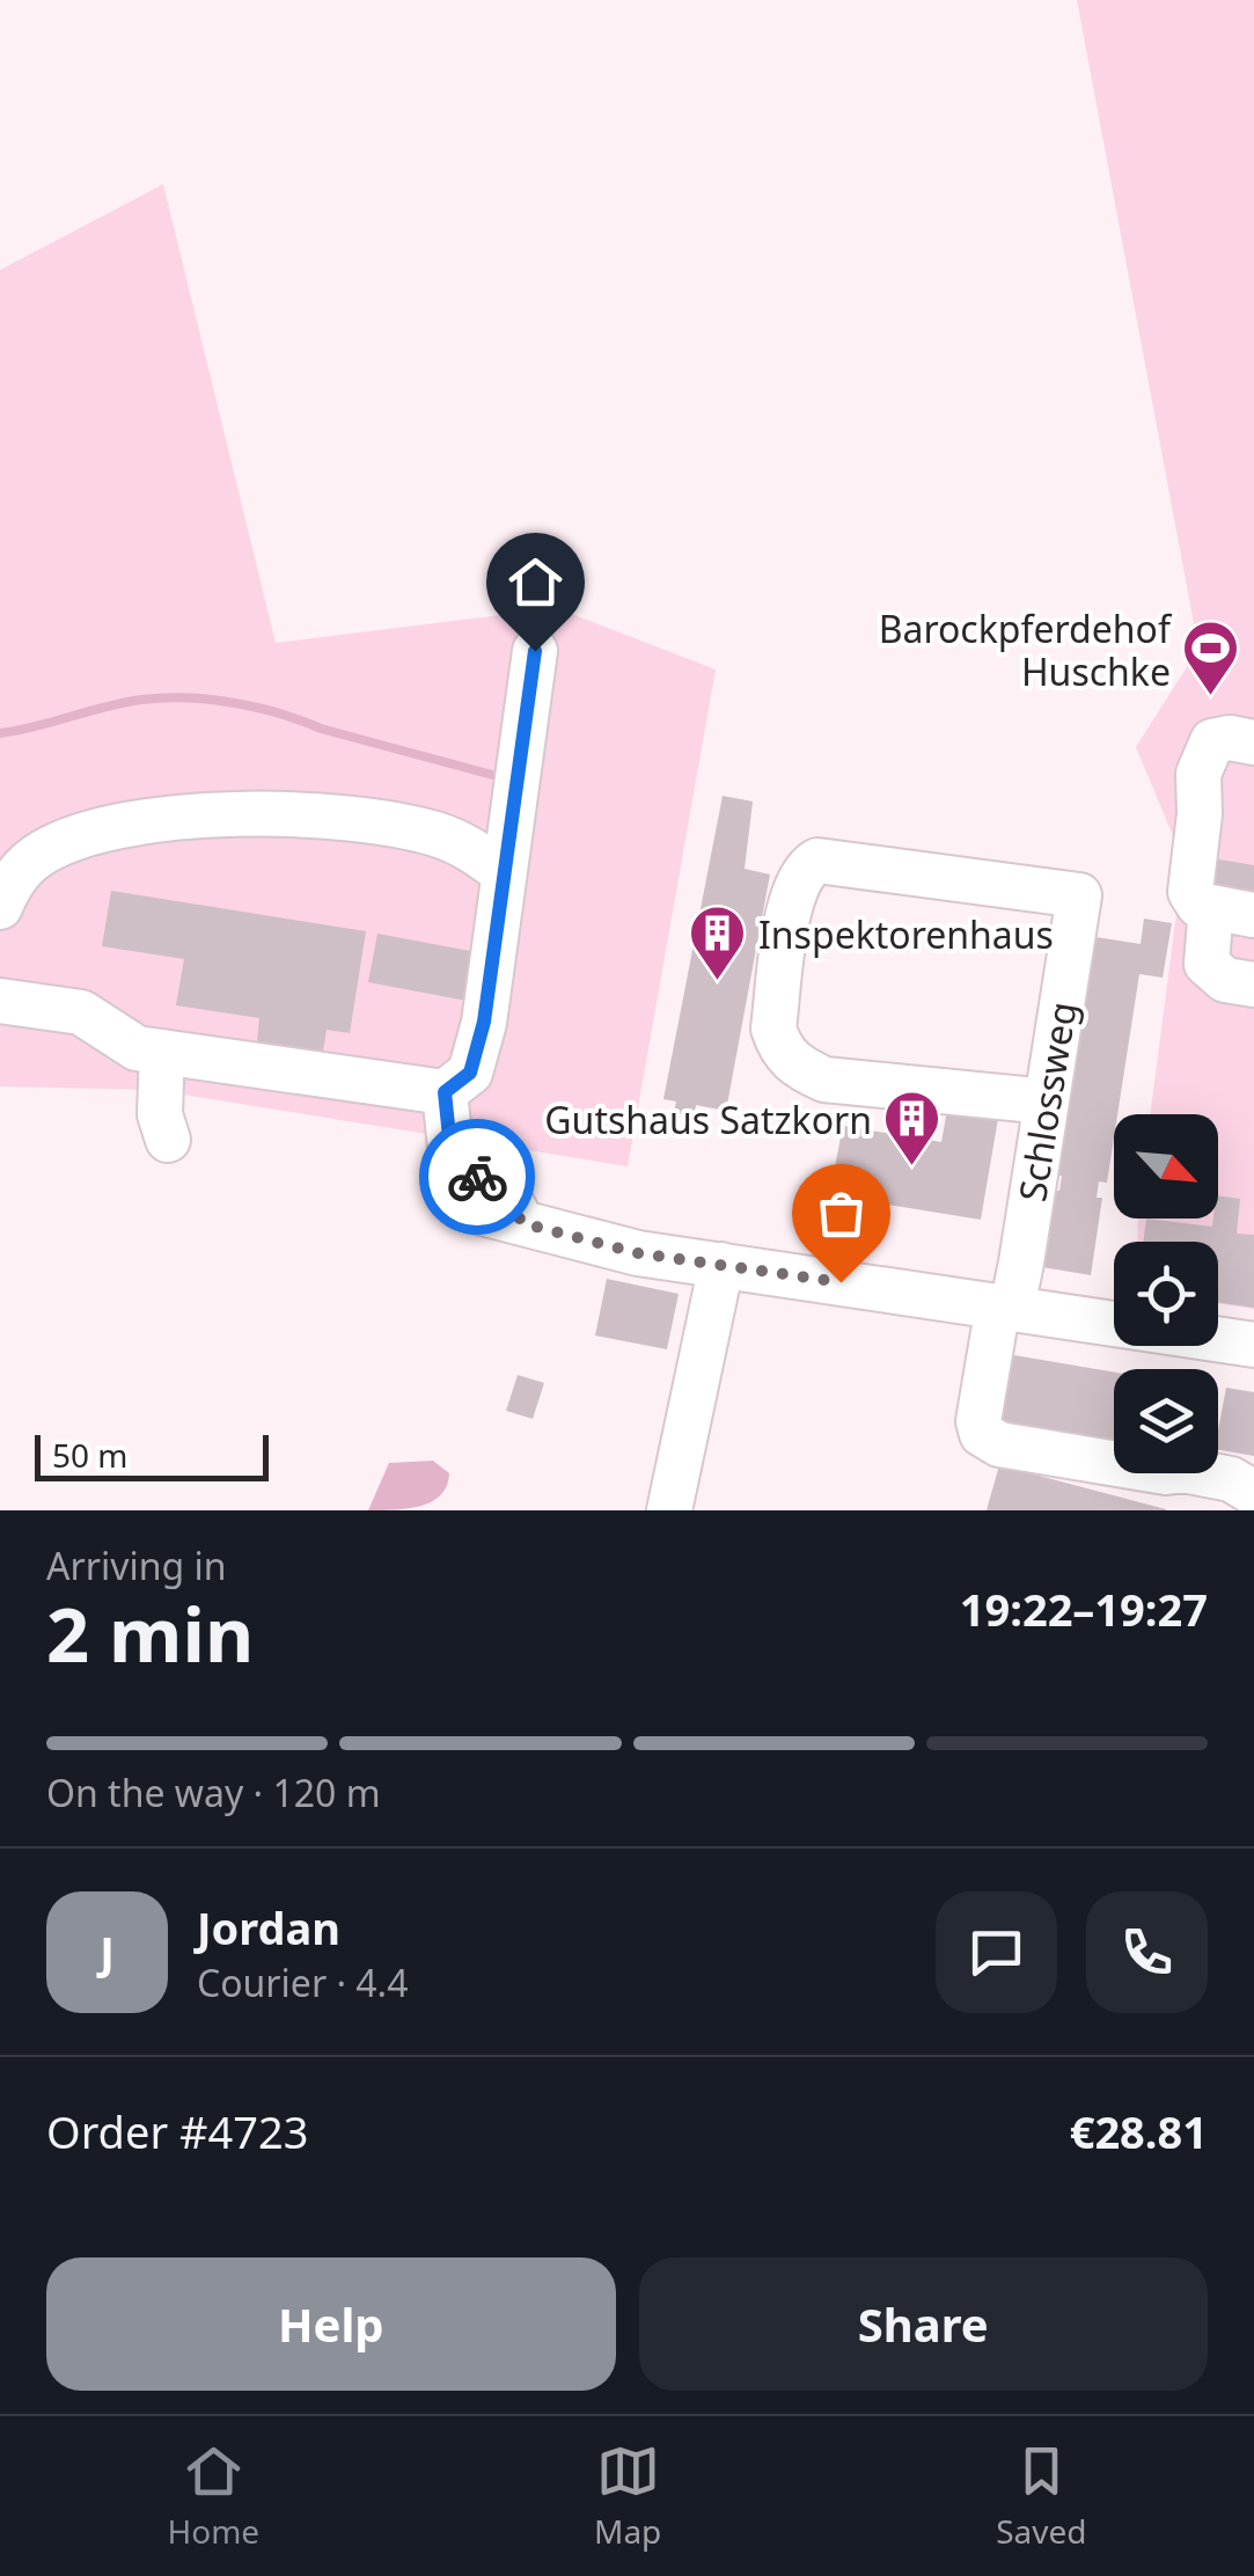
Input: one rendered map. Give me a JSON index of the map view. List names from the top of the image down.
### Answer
{
  "streets": {
    "street": ["Schlossweg"]
  },
  "places": {
    "sports": ["Barockpferdehof Huschke"],
    "building": ["Inspektorenhaus", "Gutshaus Satzkorn"]
  },
  "scale_bar": "50 m",
  "north": "bottom right",
  "page": {
    "scale": "50 m",
    "heading": ["2 min", "Arriving in", "19:22–19:27"],
    "panel": [
      "Jordan",
      "Courier · 4.4",
      "Order #4723",
      "€28.81"
    ],
    "bar": "On the way · 120 m",
    "round": "J",
    "buttons": ["Help", "Share"],
    "tabs": ["Home", "Map", "Saved"]
  }
}
